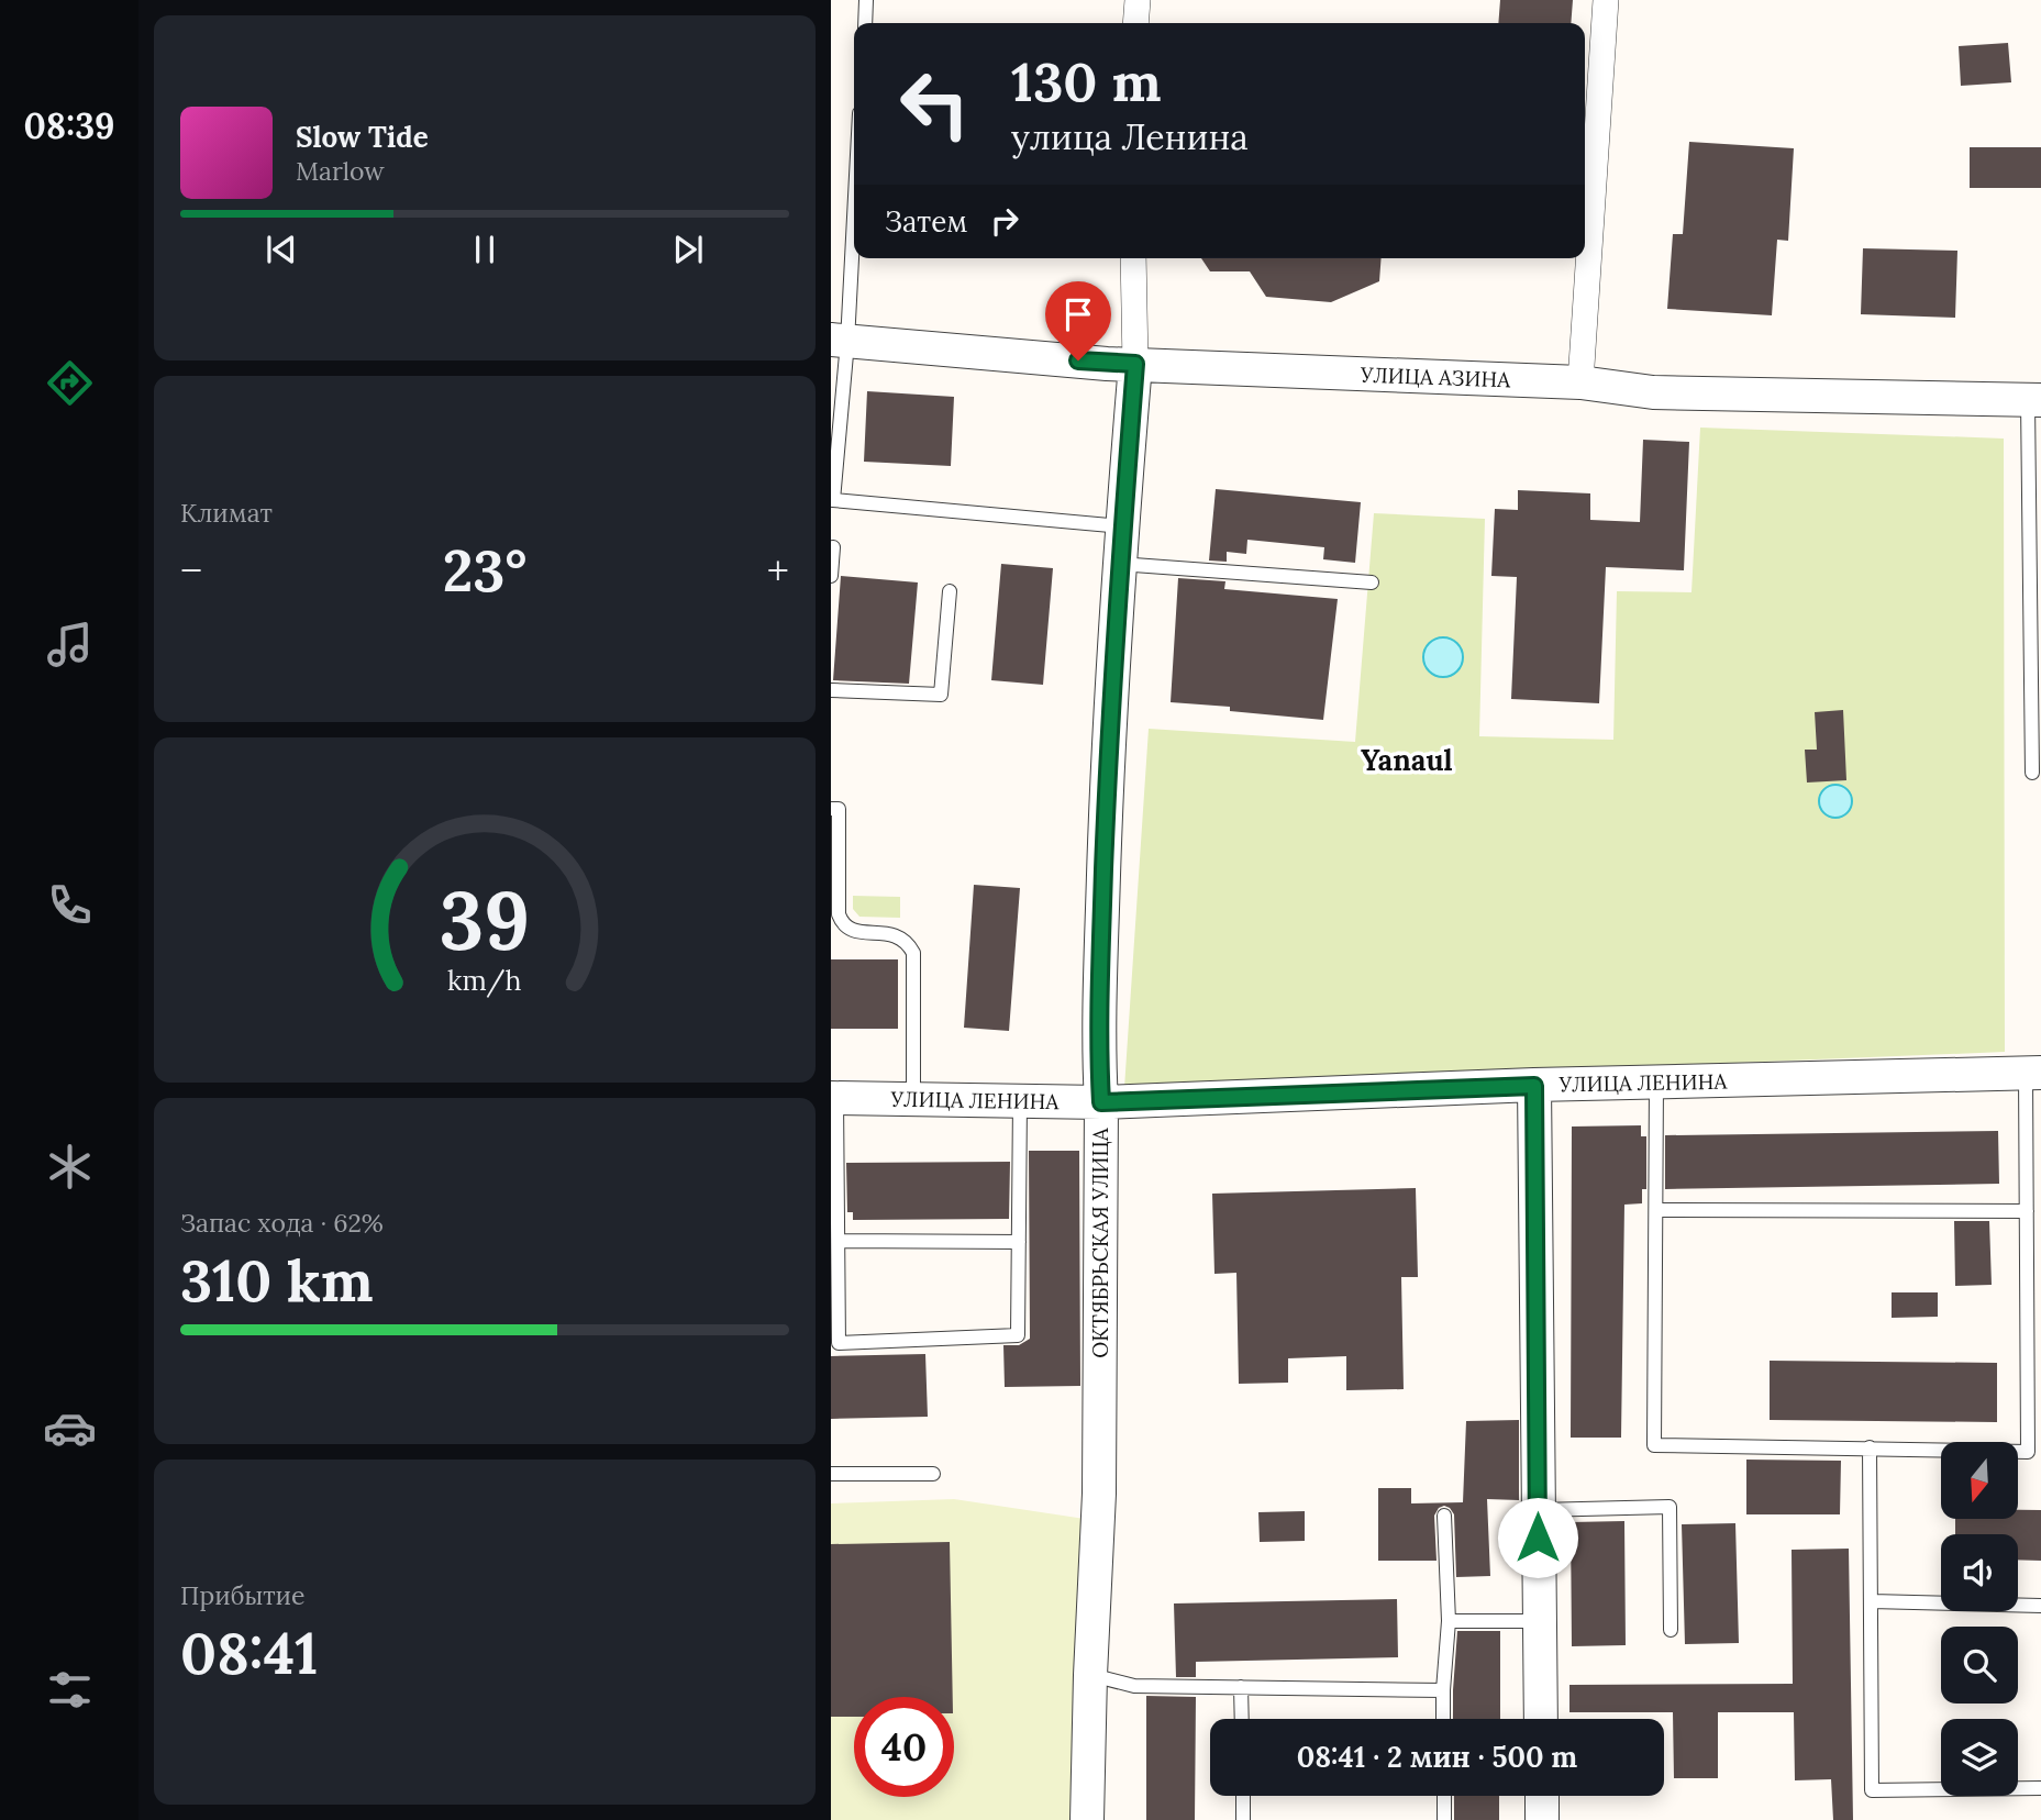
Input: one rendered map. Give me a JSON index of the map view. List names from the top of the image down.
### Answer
{
  "streets": {
    "street": ["УЛИЦА АЗИНА", "УЛИЦА ЛЕНИНА", "ОКТЯБРЬСКАЯ УЛИЦА"]
  },
  "crossings": [
    ["УЛИЦА АЗИНА", "ОКТЯБРЬСКАЯ УЛИЦА"],
    ["УЛИЦА ЛЕНИНА", "ОКТЯБРЬСКАЯ УЛИЦА"]
  ],
  "districts": ["Yanaul"],
  "north": "bottom",
  "page": {
    "tabs": "08:39",
    "turn": ["130 m", "улица Ленина"],
    "song": ["Slow Tide", "Marlow"],
    "then": "Затем",
    "tile": [
      "Климат",
      ["Запас хода · 62%", "310 km"],
      ["Прибытие", "08:41"]
    ],
    "heat": ["−", "23°", "+"],
    "limit": "40",
    "trip": "08:41 · 2 мин · 500 m",
    "gauge": ["39", "km/h"]
  }
}
